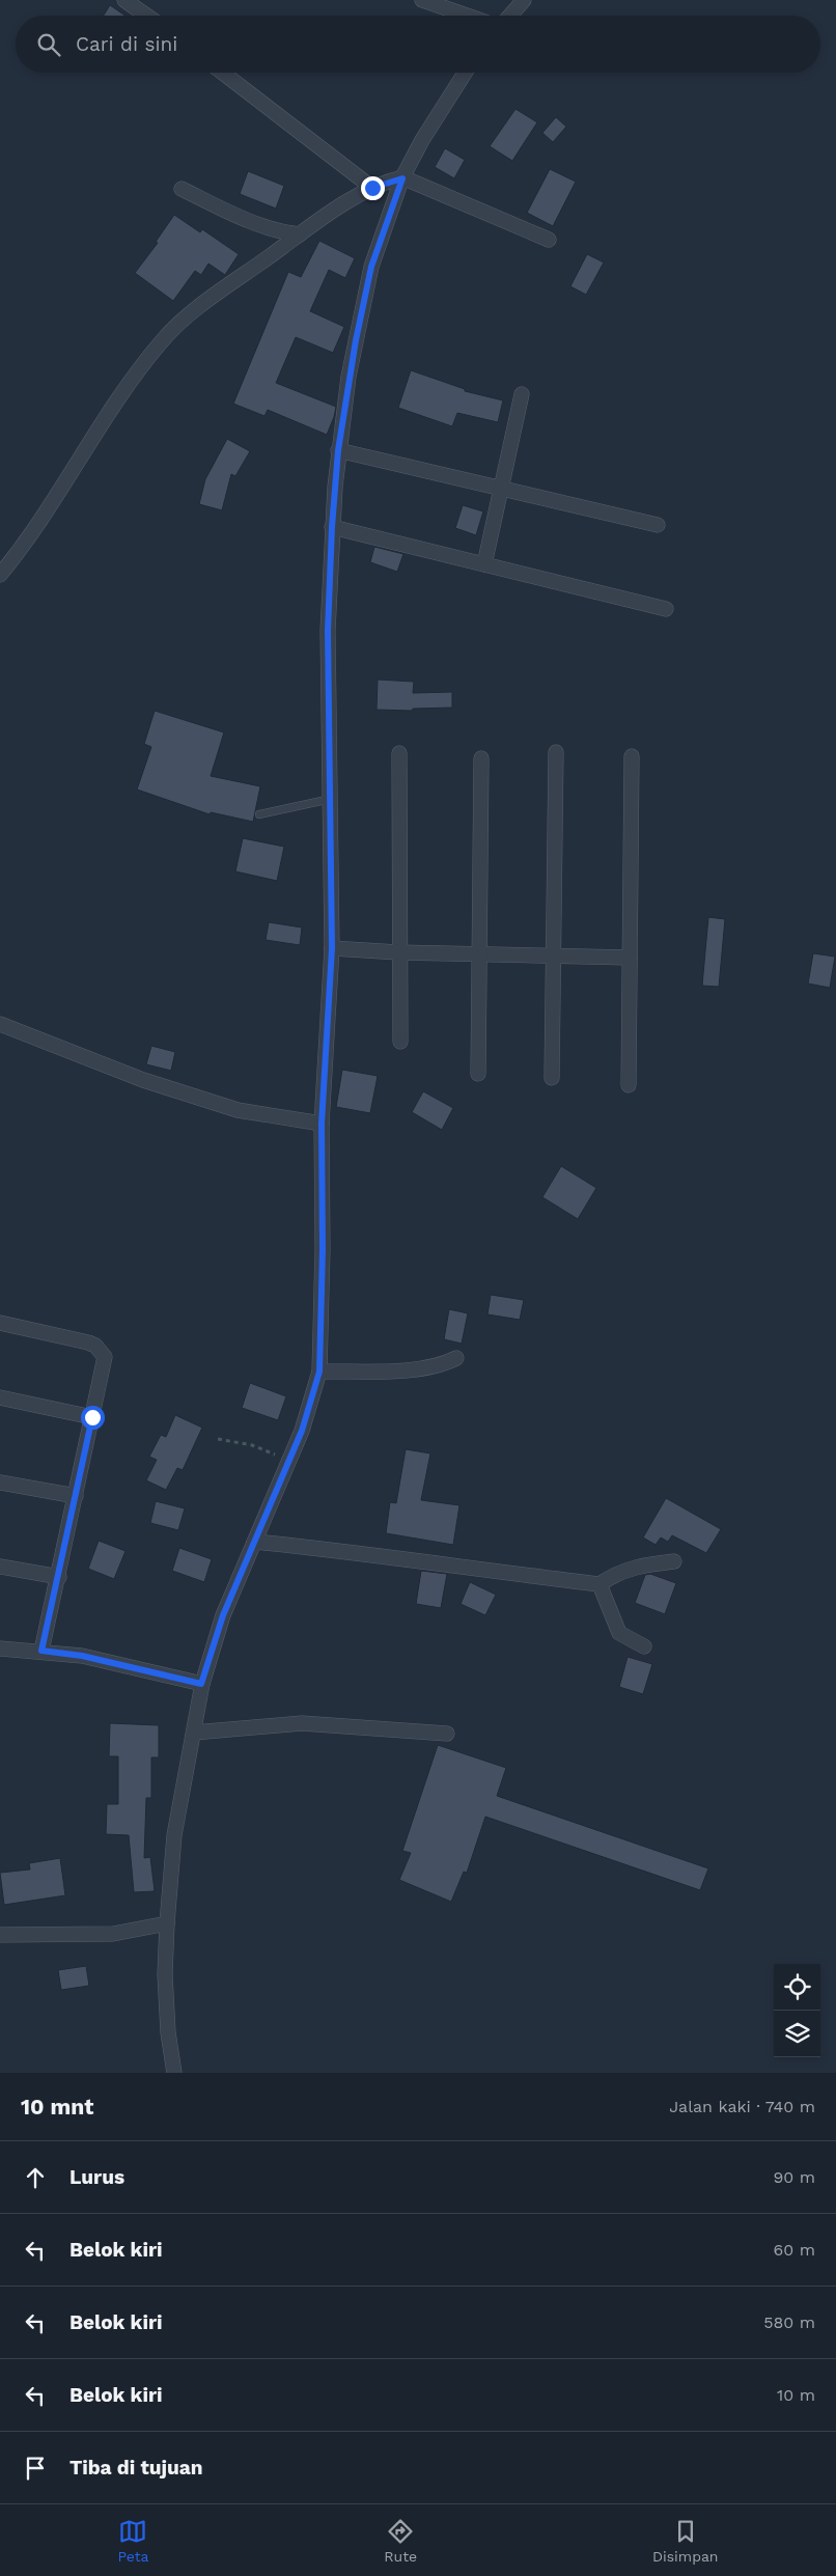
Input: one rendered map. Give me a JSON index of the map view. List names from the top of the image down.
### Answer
{
  "page": {
    "search": "Cari di sini",
    "heading": ["10 mnt", "Jalan kaki · 740 m"],
    "list": [
      ["Lurus", "90 m"],
      ["Belok kiri", "60 m"],
      ["Belok kiri", "580 m"],
      ["Belok kiri", "10 m"],
      "Tiba di tujuan"
    ],
    "nav": ["Peta", "Rute", "Disimpan"]
  }
}
